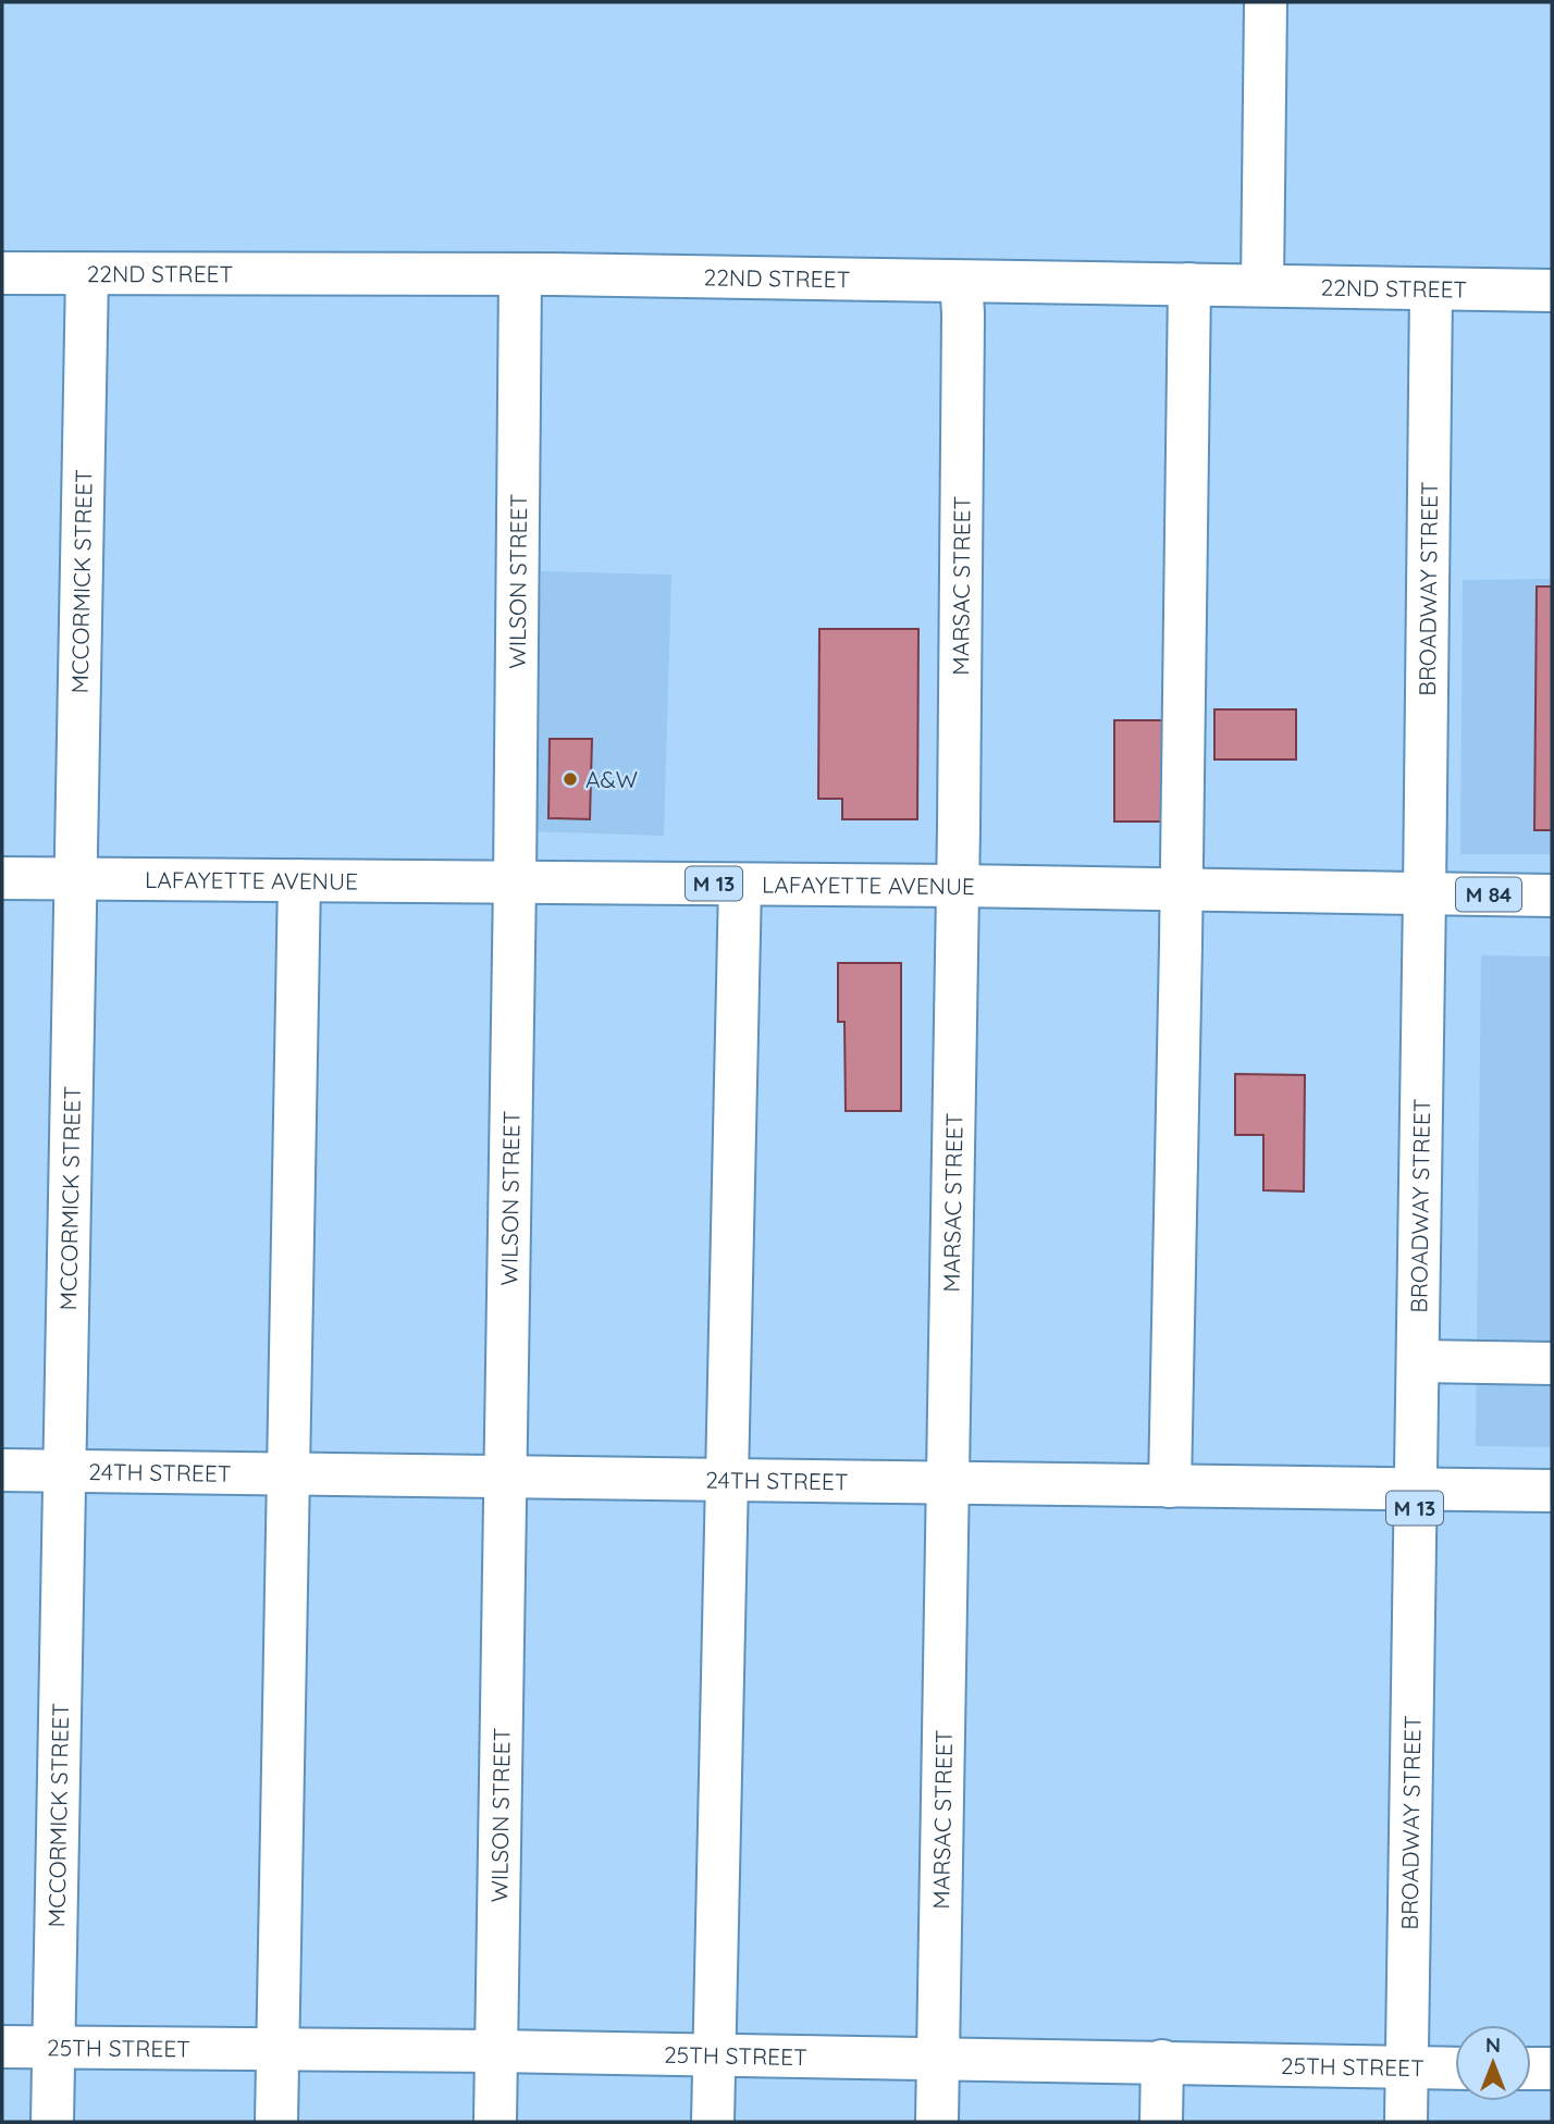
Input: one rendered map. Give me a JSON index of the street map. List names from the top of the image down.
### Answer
{
  "streets": {
    "street": [
      "22ND STREET",
      "MCCORMICK STREET",
      "WILSON STREET",
      "MARSAC STREET",
      "BROADWAY STREET",
      "LAFAYETTE AVENUE",
      "M 13",
      "M 84",
      "24TH STREET",
      "25TH STREET"
    ]
  },
  "crossings": [
    ["22ND STREET", "MCCORMICK STREET"],
    ["22ND STREET", "WILSON STREET"],
    ["22ND STREET", "MARSAC STREET"],
    ["22ND STREET", "BROADWAY STREET"],
    ["MCCORMICK STREET", "LAFAYETTE AVENUE"],
    ["MCCORMICK STREET", "24TH STREET"],
    ["MCCORMICK STREET", "25TH STREET"],
    ["WILSON STREET", "LAFAYETTE AVENUE"],
    ["WILSON STREET", "24TH STREET"],
    ["WILSON STREET", "25TH STREET"],
    ["MARSAC STREET", "LAFAYETTE AVENUE"],
    ["MARSAC STREET", "24TH STREET"],
    ["MARSAC STREET", "25TH STREET"],
    ["BROADWAY STREET", "LAFAYETTE AVENUE"],
    ["BROADWAY STREET", "24TH STREET"],
    ["BROADWAY STREET", "25TH STREET"]
  ],
  "places": ["A&W"],
  "north": "top"
}
